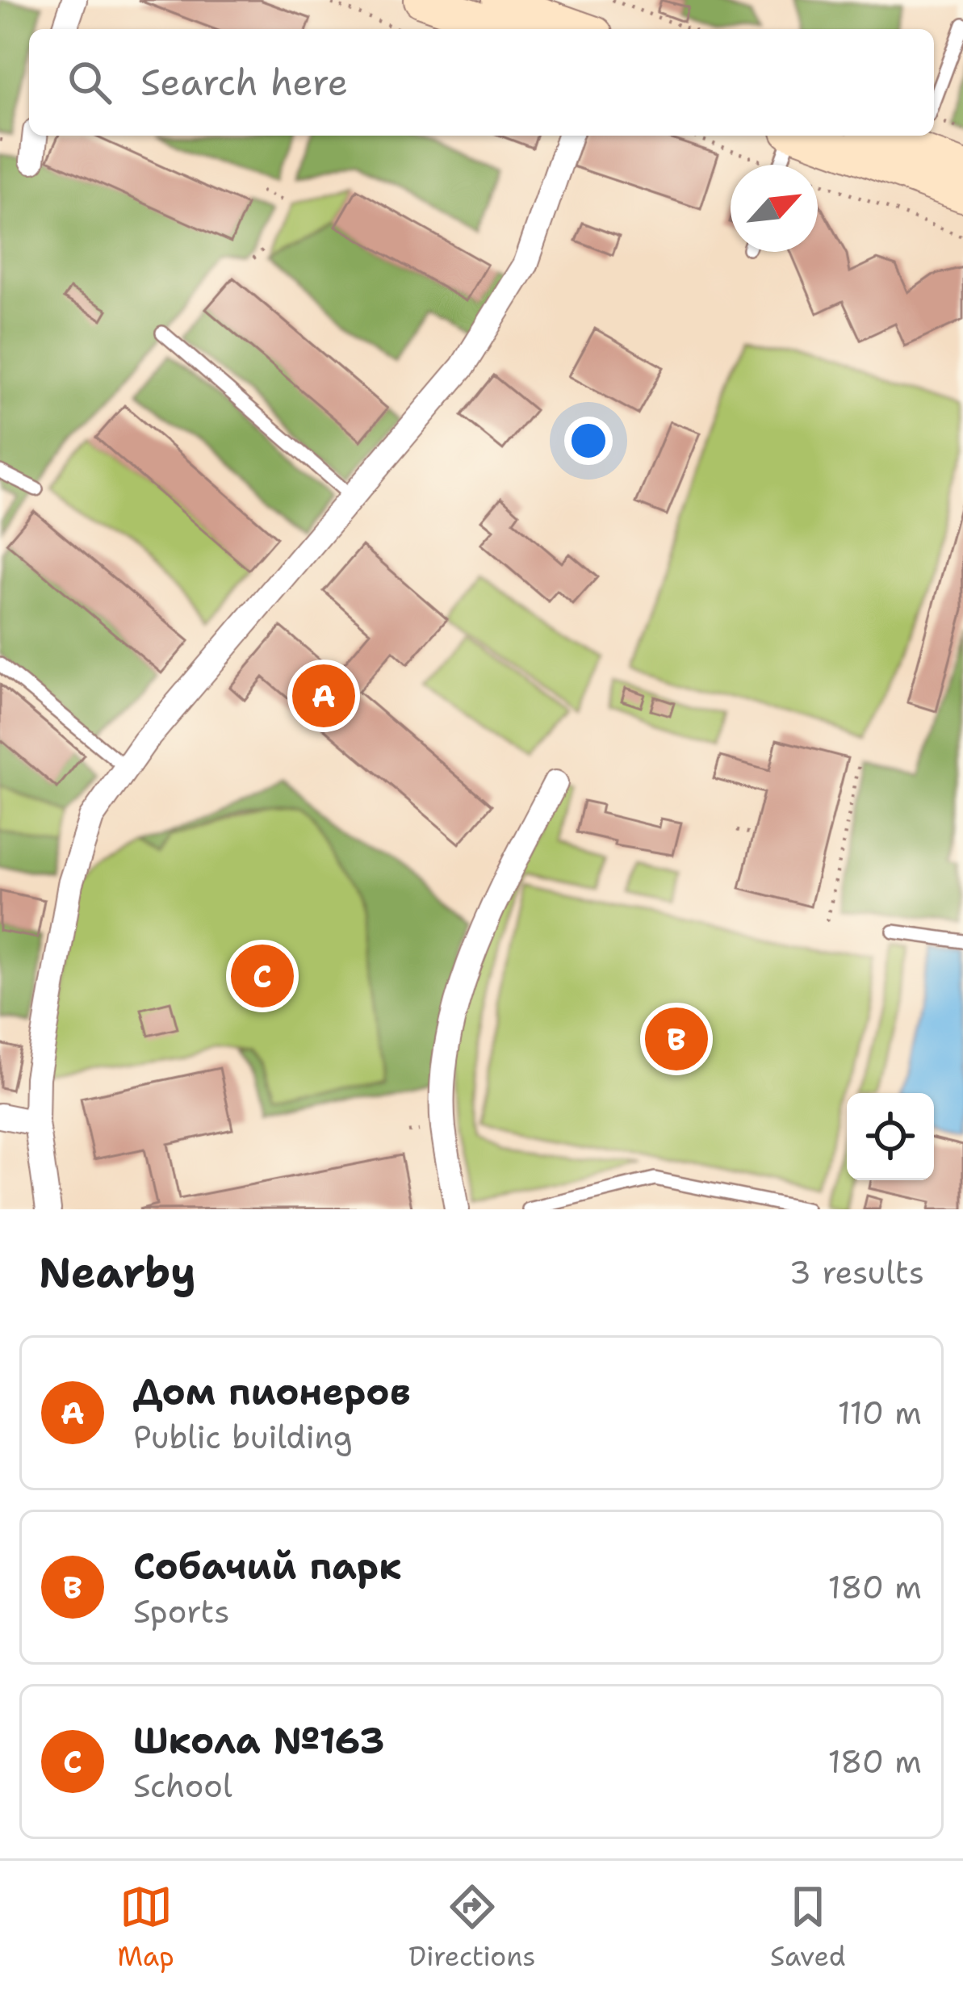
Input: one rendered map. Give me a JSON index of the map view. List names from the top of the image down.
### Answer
{
  "north": "top right",
  "page": {
    "search": "Search here",
    "pins": ["A", "C", "B"],
    "heading": ["Nearby", "3 results"],
    "list": [
      {
        "mark": "A",
        "name": "Дом пионеров",
        "note": "Public building",
        "value": "110 m"
      },
      {
        "mark": "B",
        "name": "Собачий парк",
        "note": "Sports",
        "value": "180 m"
      },
      {
        "mark": "C",
        "name": "Школа №163",
        "note": "School",
        "value": "180 m"
      }
    ],
    "nav": ["Map", "Directions", "Saved"]
  }
}
